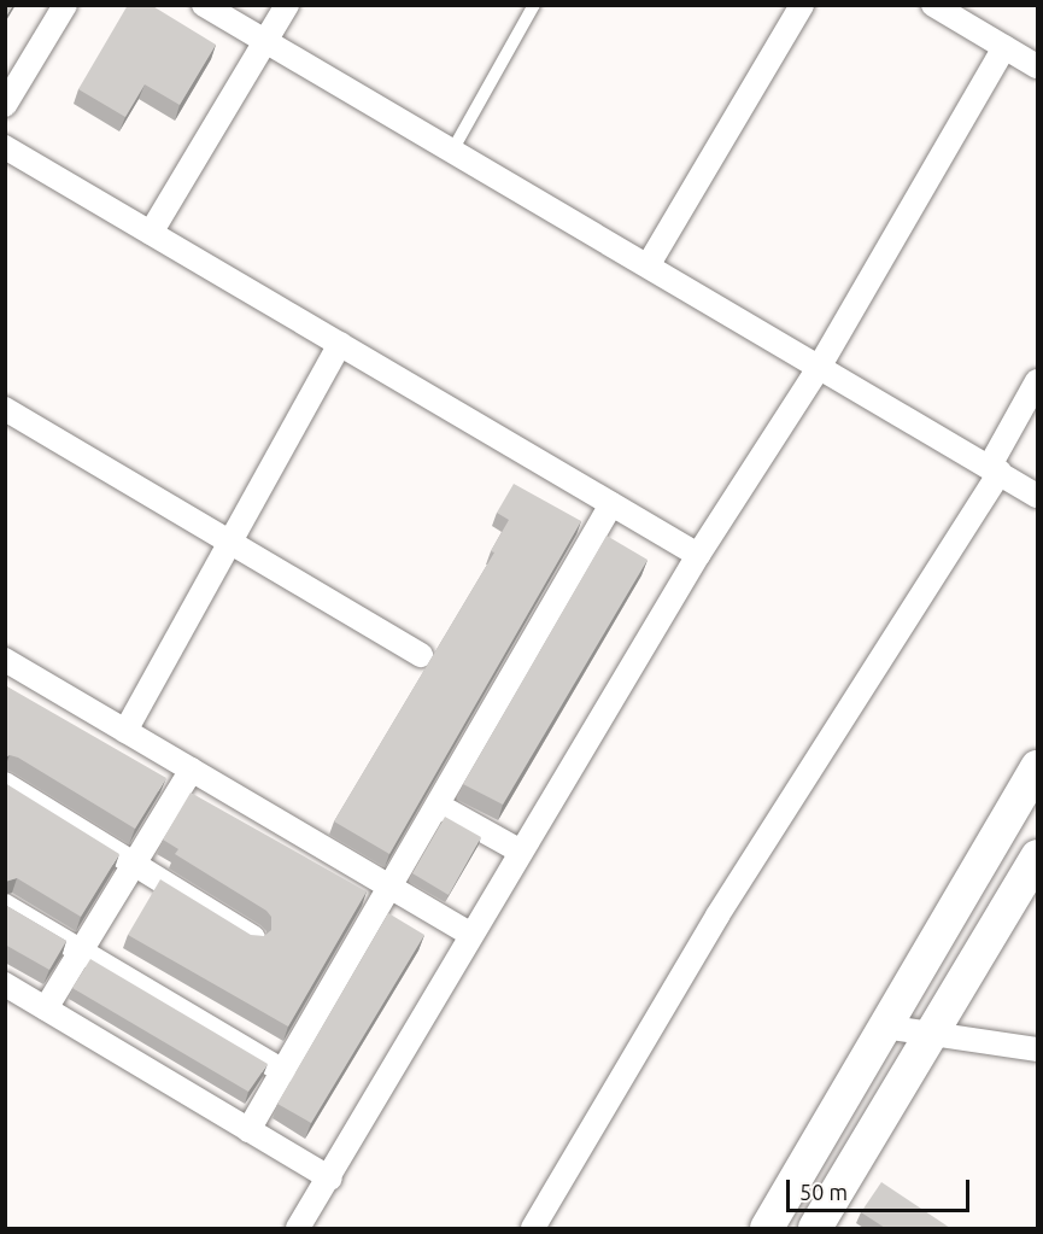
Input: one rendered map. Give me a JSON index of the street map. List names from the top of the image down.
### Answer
{
  "scale_bar": "50 m"
}
